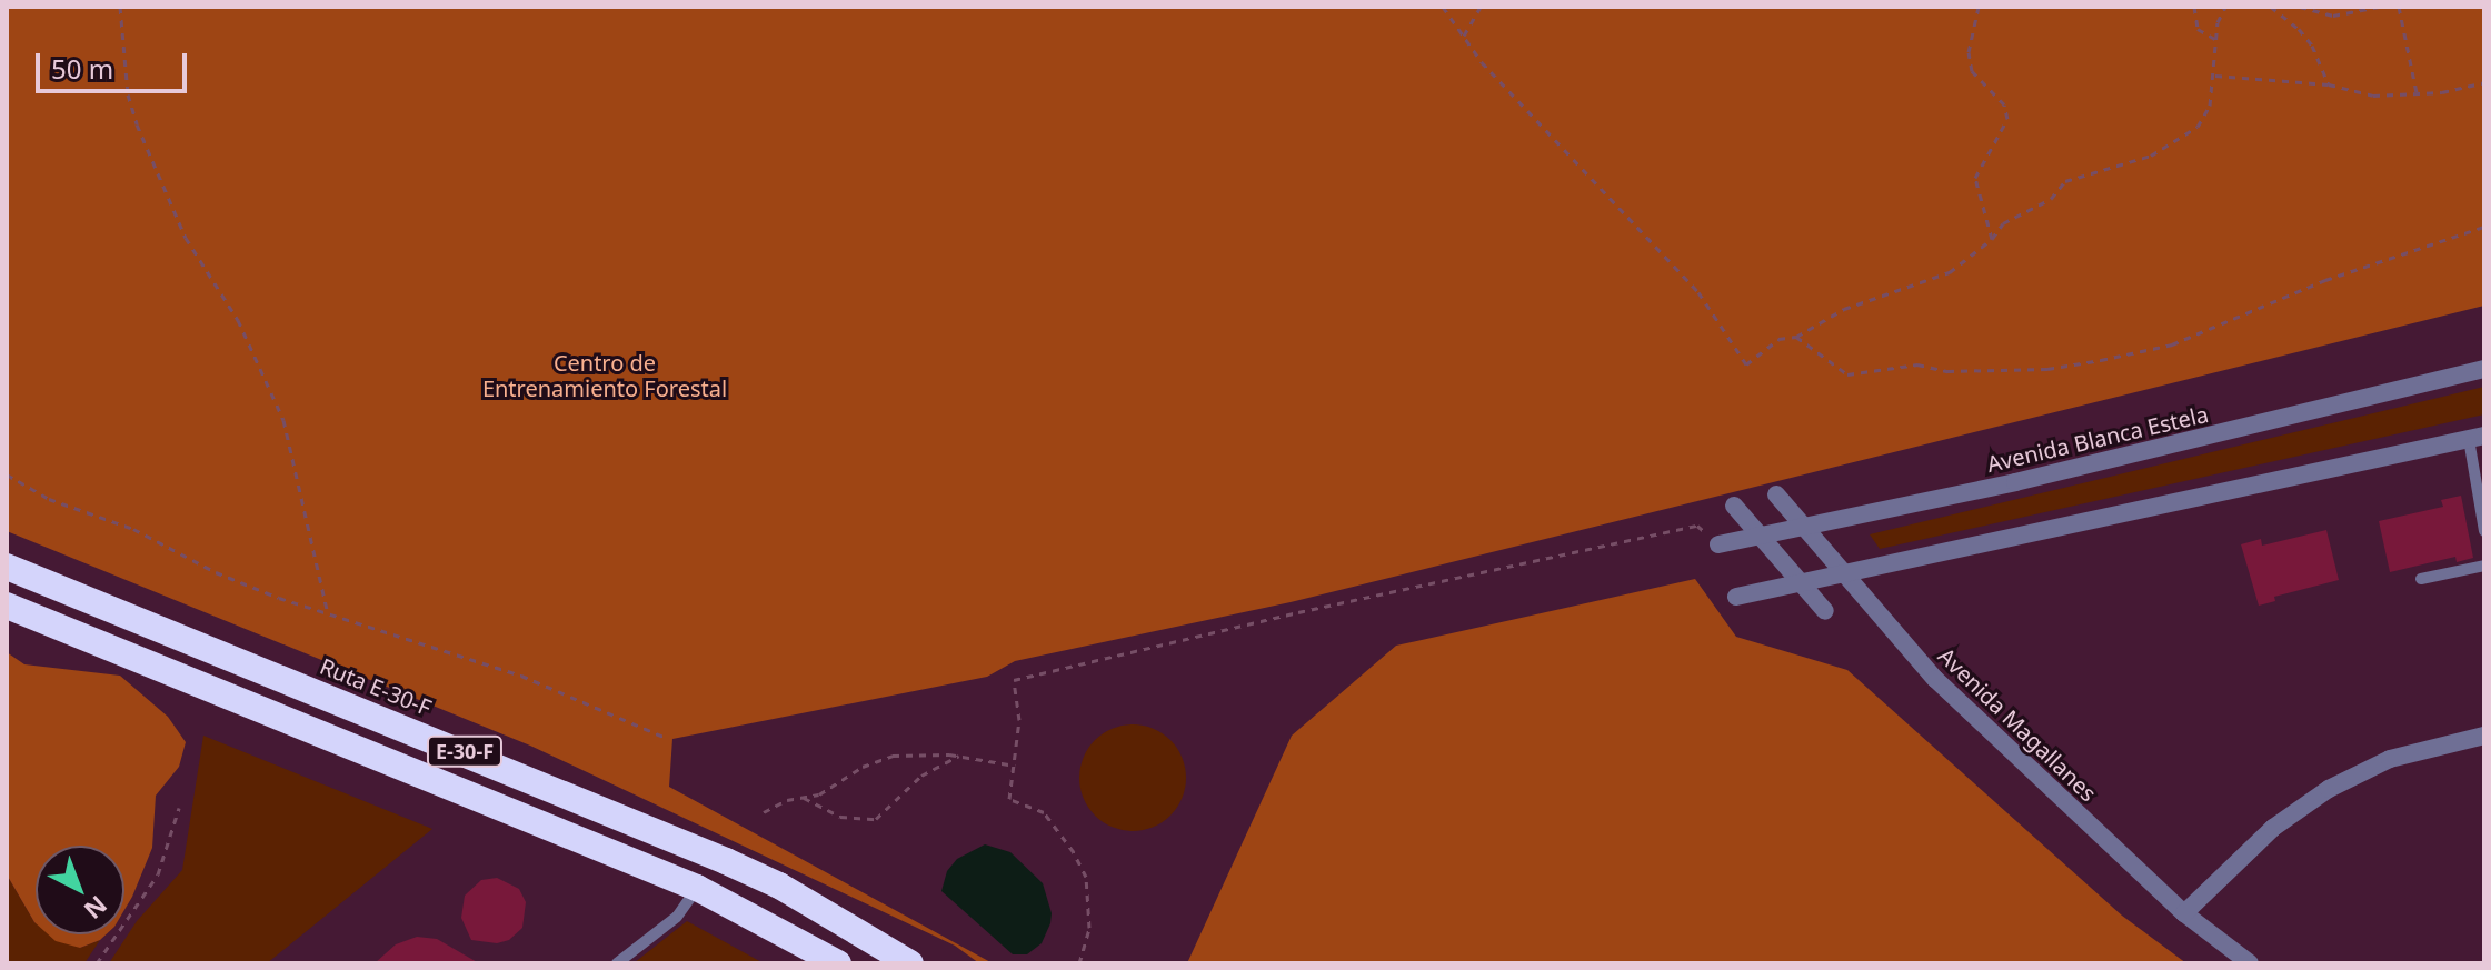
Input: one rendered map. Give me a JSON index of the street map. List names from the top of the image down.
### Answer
{
  "streets": {
    "highway": ["Ruta E-30-F", "E-30-F"],
    "street": ["Avenida Blanca Estela", "Avenida Magallanes"]
  },
  "crossings": [
    ["Avenida Blanca Estela", "Avenida Magallanes"]
  ],
  "parks": ["Centro de Entrenamiento Forestal"],
  "scale_bar": "50 m",
  "north": "bottom right"
}
